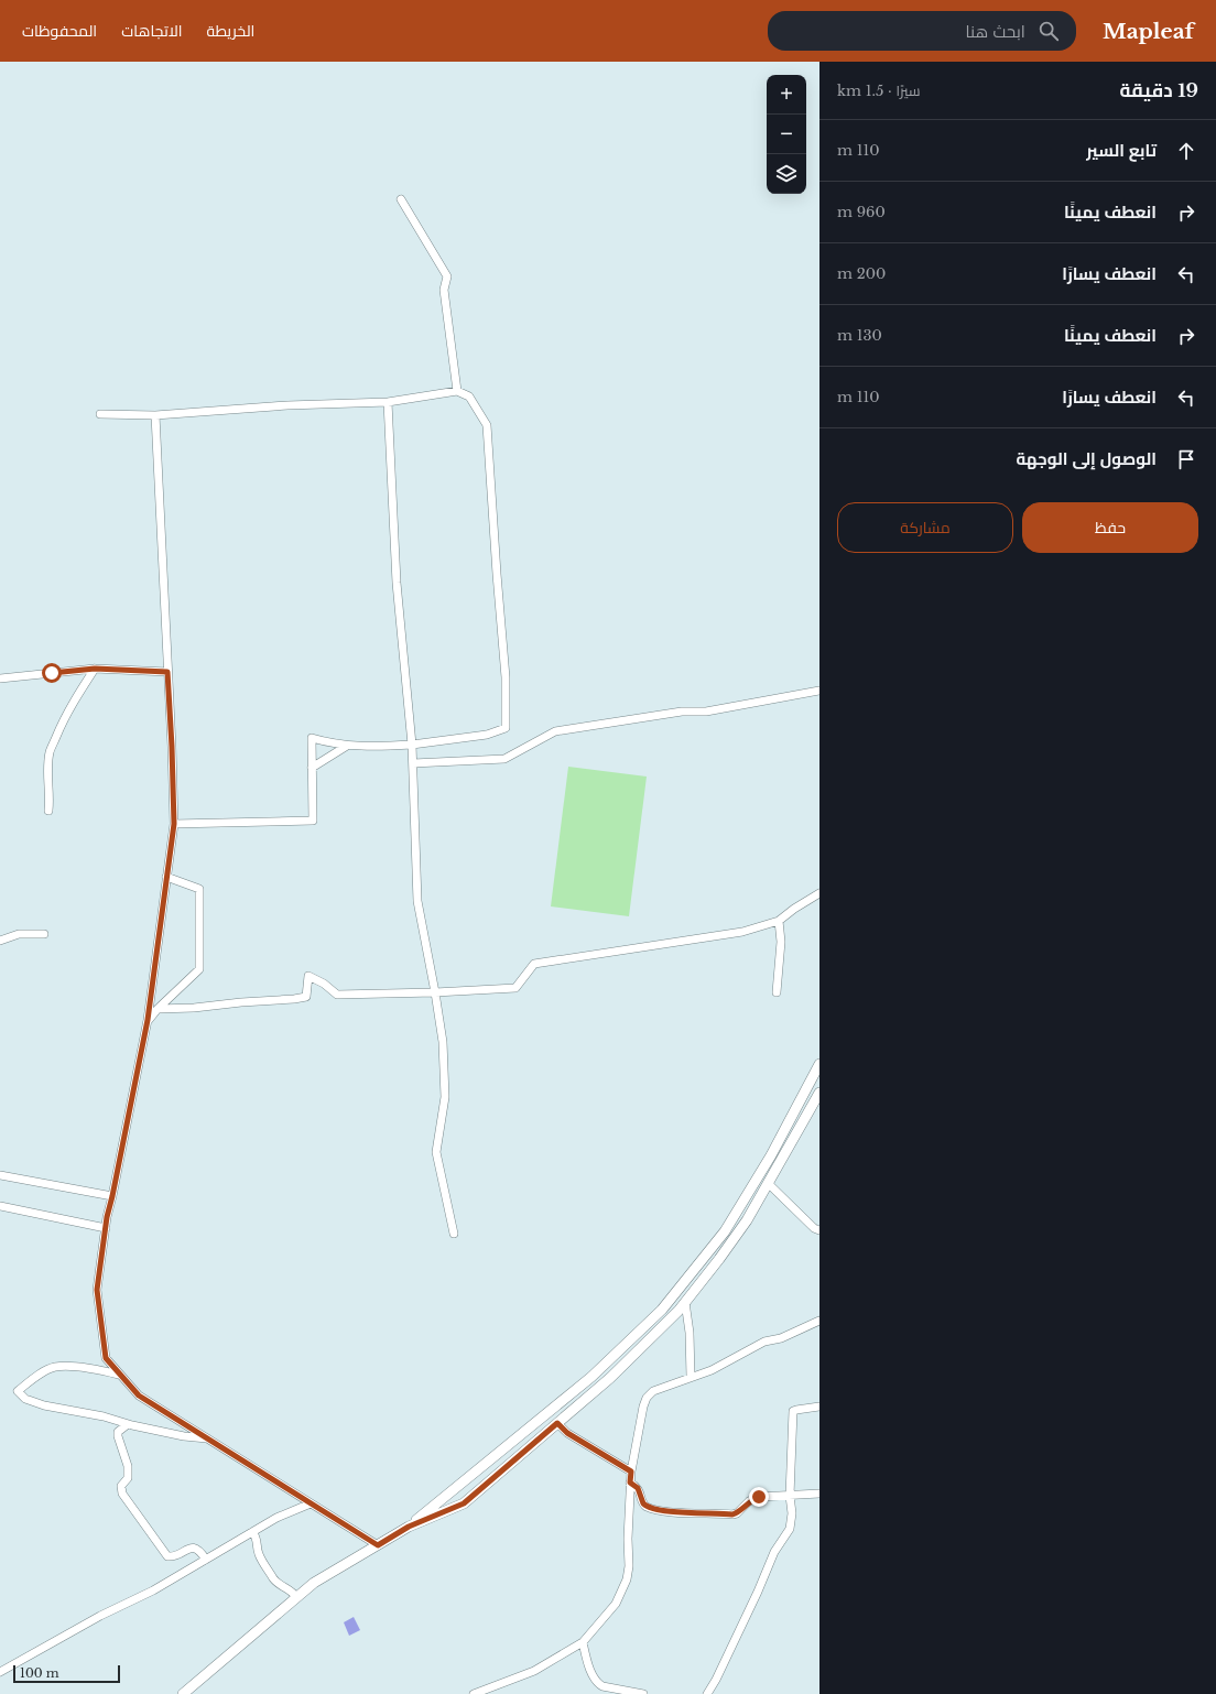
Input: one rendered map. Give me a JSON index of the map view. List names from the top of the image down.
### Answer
{
  "scale_bar": "100 m",
  "page": {
    "header": "Mapleaf",
    "search": "ابحث هنا",
    "nav": ["الخريطة", "الاتجاهات", "المحفوظات"],
    "heading": ["19 دقيقة", "سيرًا · 1.5 km"],
    "map_buttons": ["+", "−"],
    "list": [
      ["تابع السير", "110 m"],
      ["انعطف يمينًا", "960 m"],
      ["انعطف يسارًا", "200 m"],
      ["انعطف يمينًا", "130 m"],
      ["انعطف يسارًا", "110 m"],
      "الوصول إلى الوجهة"
    ],
    "buttons": ["حفظ", "مشاركة"],
    "scale": "100 m"
  }
}
